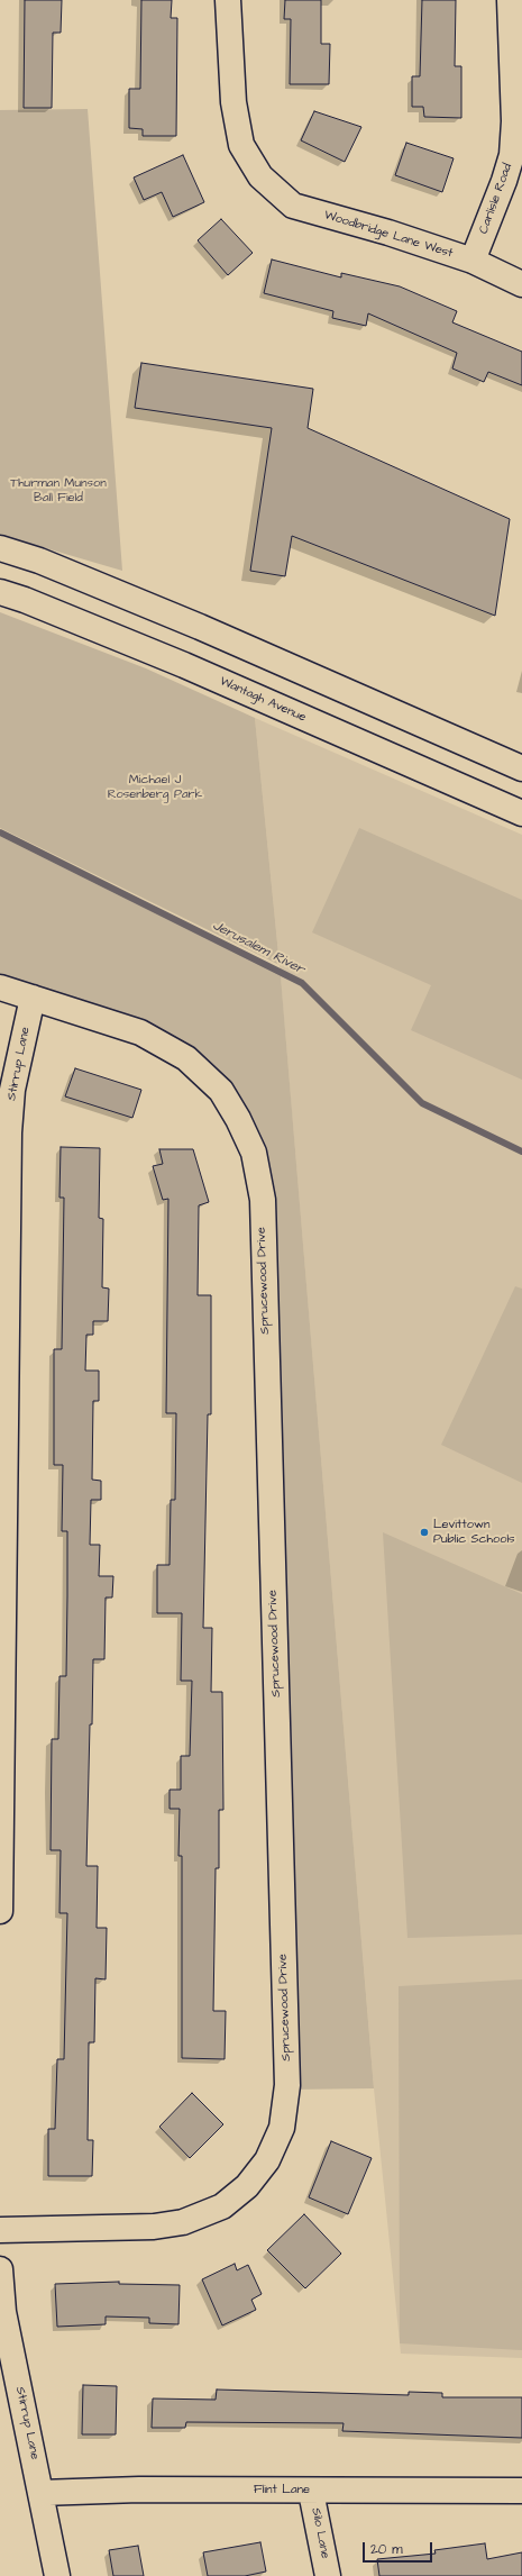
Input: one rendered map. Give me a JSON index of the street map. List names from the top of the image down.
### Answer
{
  "streets": {
    "street": [
      "Carlisle Road",
      "Woodbridge Lane West",
      "Wantagh Avenue",
      "Stirrup Lane",
      "Sprucewood Drive",
      "Flint Lane",
      "Silo Lane"
    ]
  },
  "crossings": [
    ["Carlisle Road", "Woodbridge Lane West"],
    ["Stirrup Lane", "Sprucewood Drive"],
    ["Stirrup Lane", "Flint Lane"],
    ["Flint Lane", "Silo Lane"]
  ],
  "water": ["Jerusalem River"],
  "parks": ["Thurman Munson Ball Field", "Michael J Rosenberg Park"],
  "places": ["Levittown Public Schools"],
  "scale_bar": "20 m"
}
